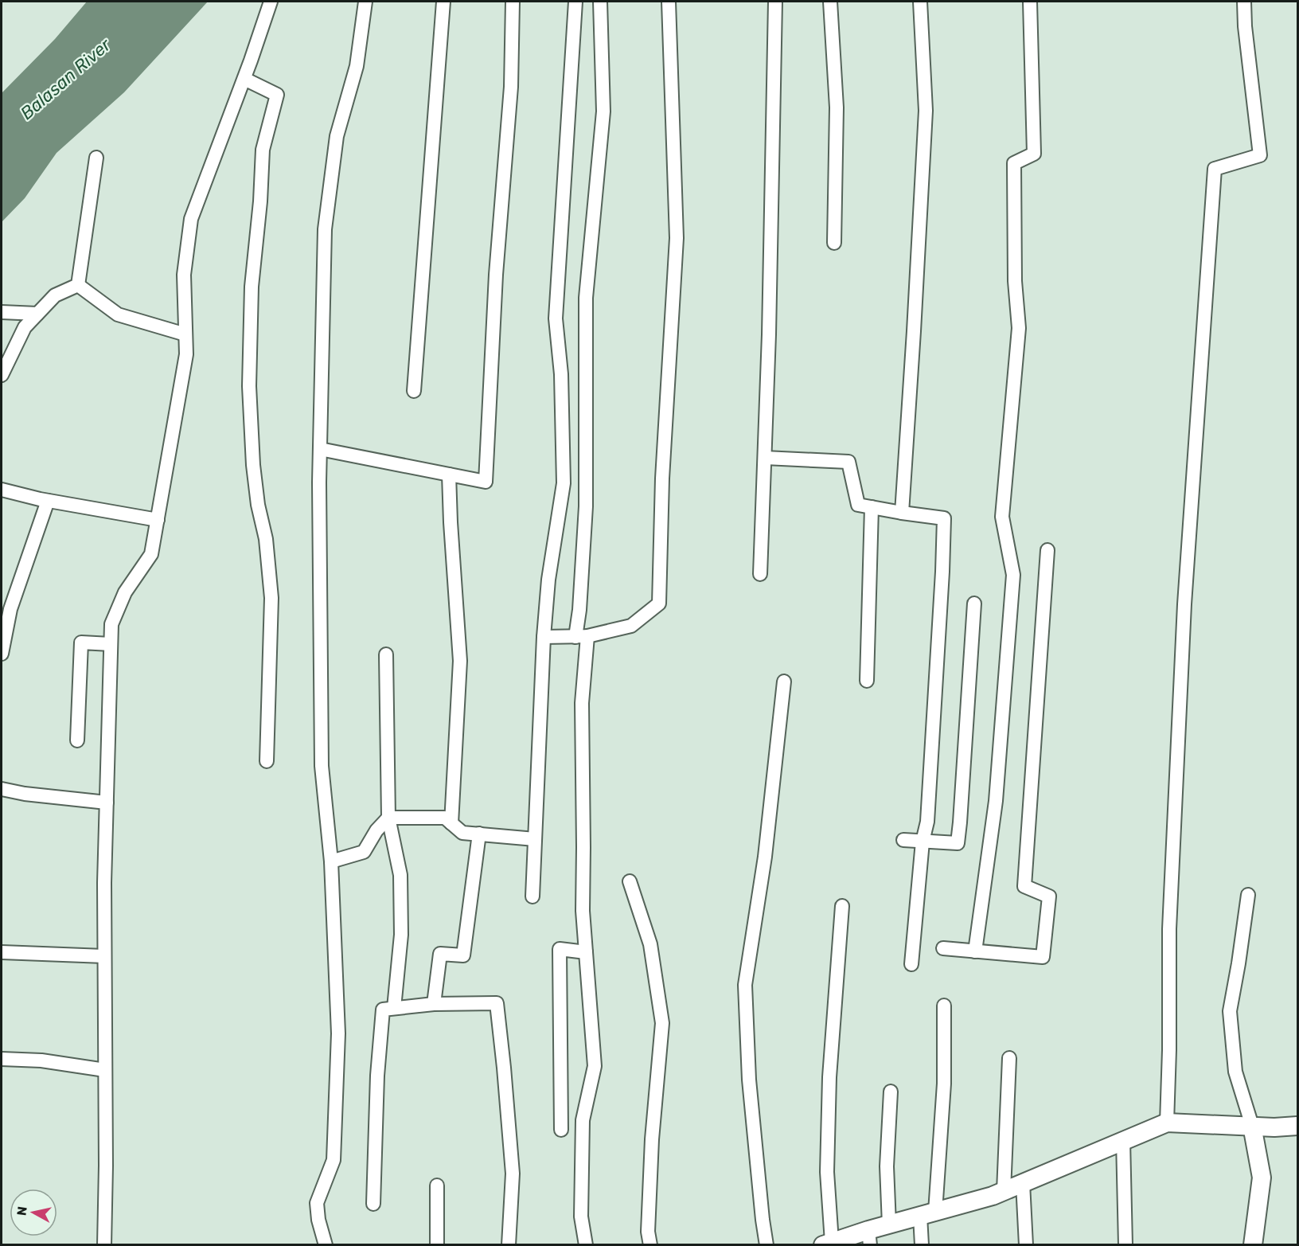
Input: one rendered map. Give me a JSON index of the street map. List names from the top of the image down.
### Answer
{
  "water": ["Balasan River"],
  "north": "left"
}
